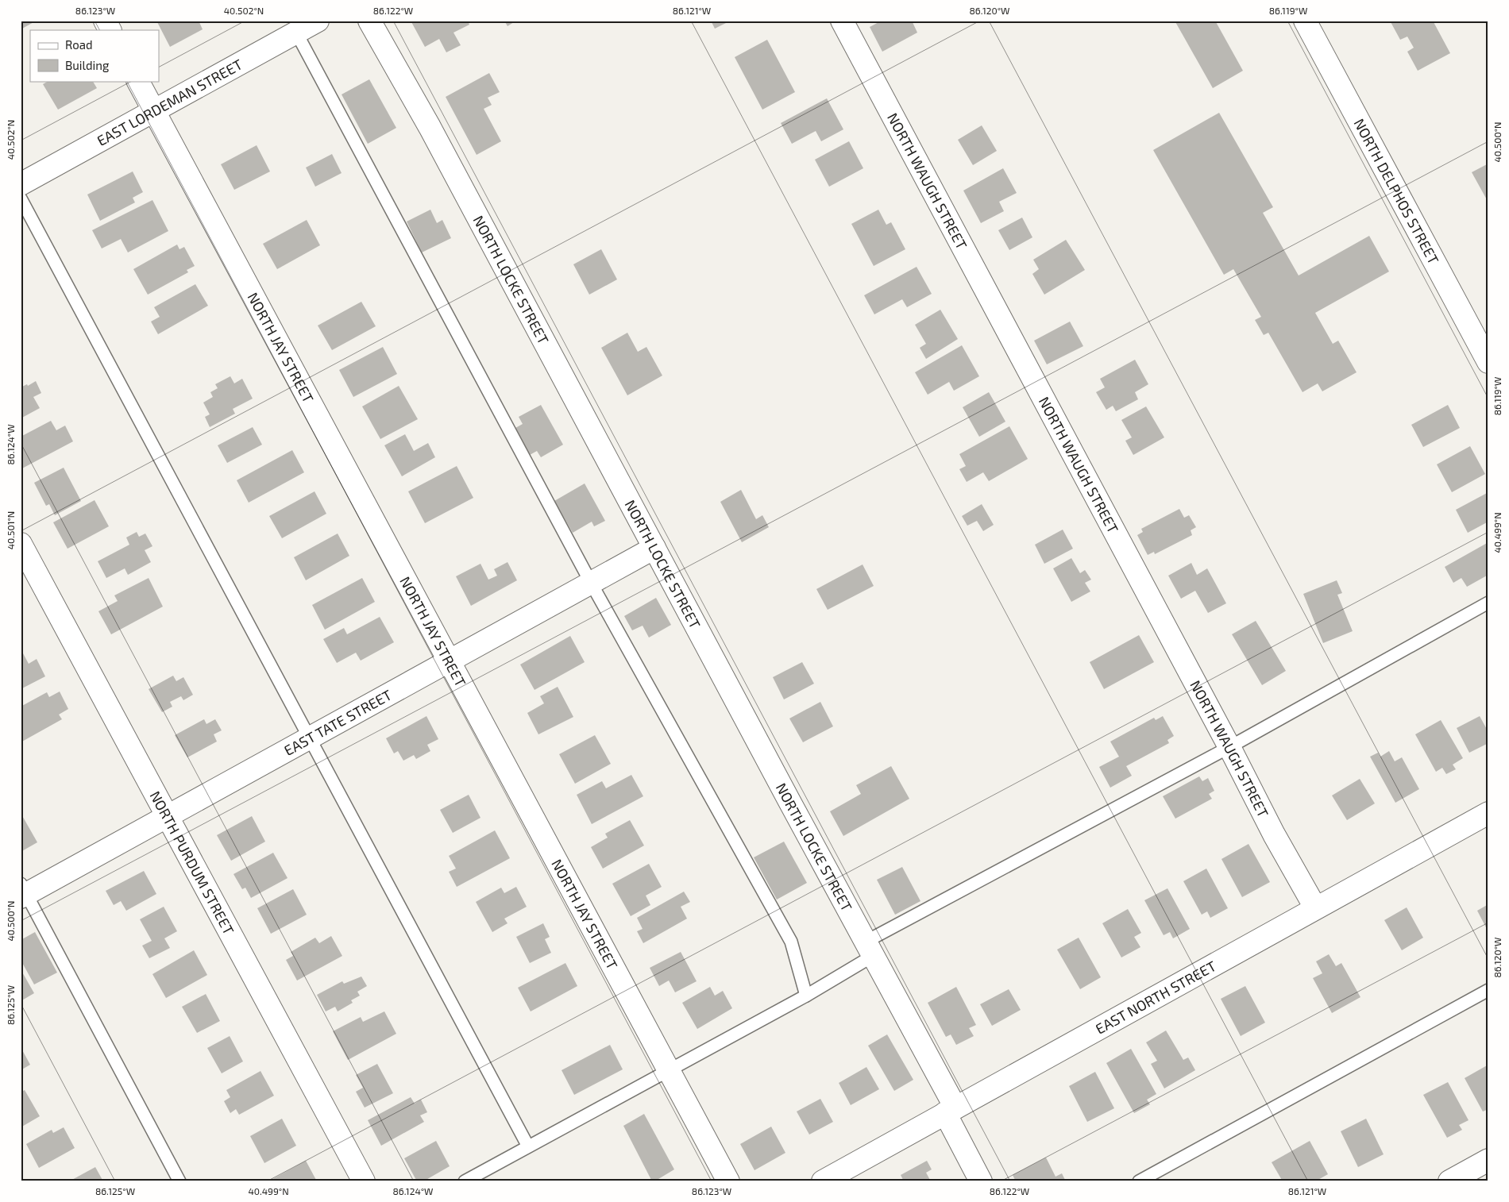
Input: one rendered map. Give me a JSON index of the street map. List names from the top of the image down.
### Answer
{
  "streets": {
    "street": [
      "EAST LORDEMAN STREET",
      "NORTH WAUGH STREET",
      "NORTH DELPHOS STREET",
      "NORTH LOCKE STREET",
      "NORTH JAY STREET",
      "EAST TATE STREET",
      "NORTH PURDUM STREET",
      "EAST NORTH STREET"
    ]
  },
  "crossings": [
    ["EAST LORDEMAN STREET", "NORTH JAY STREET"],
    ["NORTH WAUGH STREET", "EAST NORTH STREET"],
    ["NORTH LOCKE STREET", "EAST TATE STREET"],
    ["NORTH LOCKE STREET", "EAST NORTH STREET"],
    ["NORTH JAY STREET", "EAST TATE STREET"],
    ["EAST TATE STREET", "NORTH PURDUM STREET"]
  ],
  "legend": ["Road", "Building"],
  "coordinates": [
    "86.123°W",
    "40.502°N",
    "86.122°W",
    "86.121°W",
    "86.120°W",
    "86.119°W",
    "40.500°N",
    "86.124°W",
    "40.501°N",
    "40.499°N",
    "86.125°W"
  ]
}
